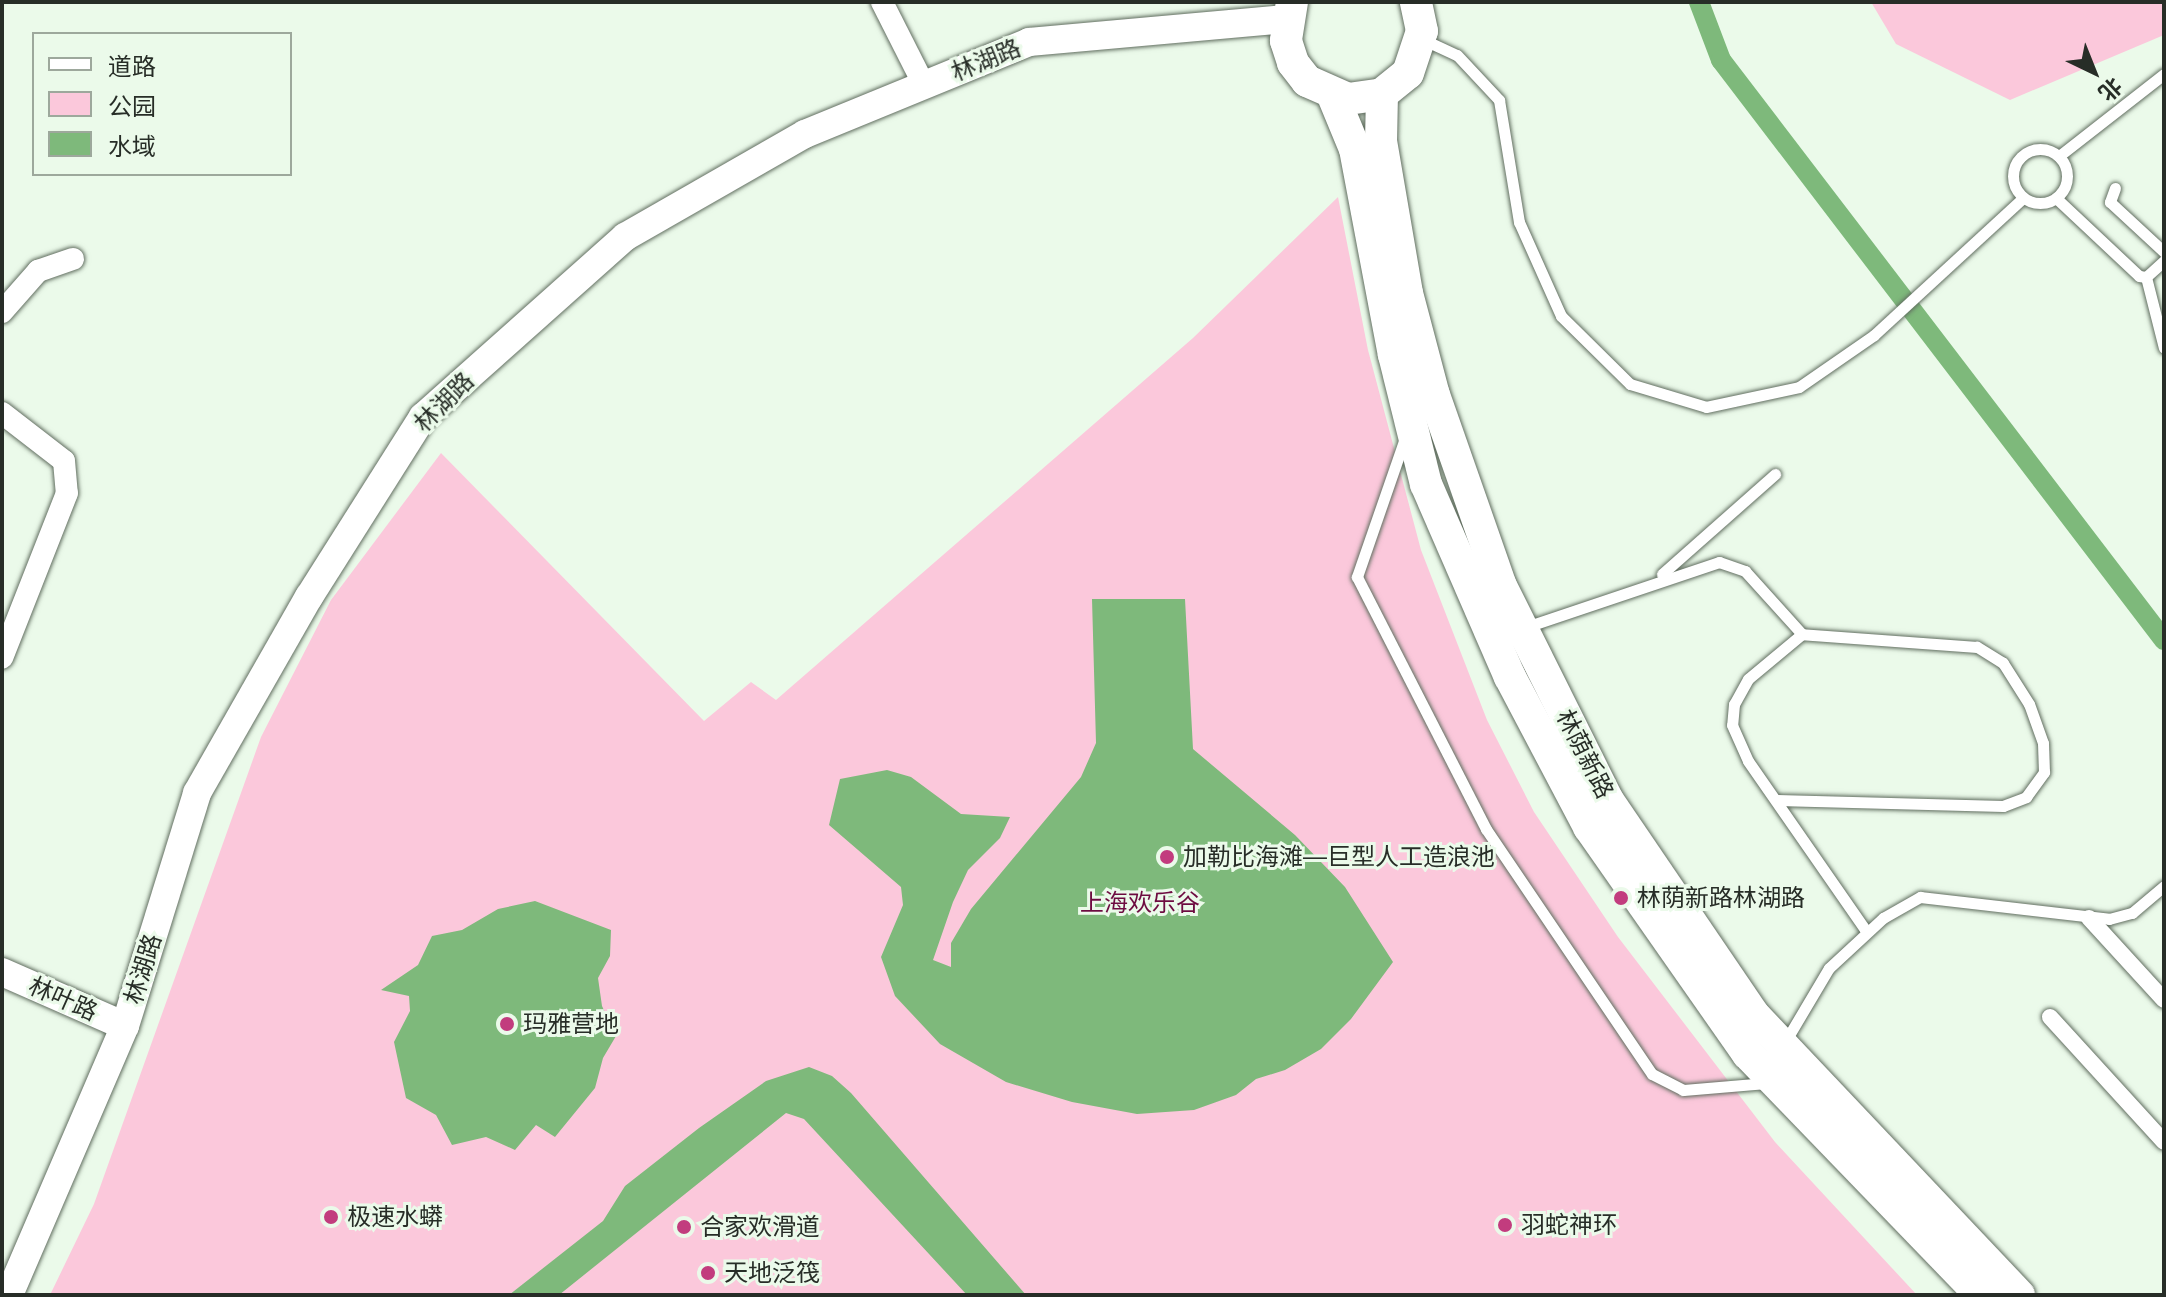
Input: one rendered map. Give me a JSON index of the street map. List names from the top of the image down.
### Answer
{
  "streets": {
    "main road": ["林荫新路"],
    "street": ["林湖路", "林叶路"]
  },
  "crossings": [
    ["林湖路", "林叶路"]
  ],
  "parks": ["上海欢乐谷"],
  "places": [
    "加勒比海滩—巨型人工造浪池",
    "林荫新路林湖路",
    "玛雅营地",
    "极速水蟒",
    "羽蛇神环",
    "合家欢滑道",
    "天地泛筏"
  ],
  "legend": ["道路", "公园", "水域"],
  "north": "bottom right"
}
